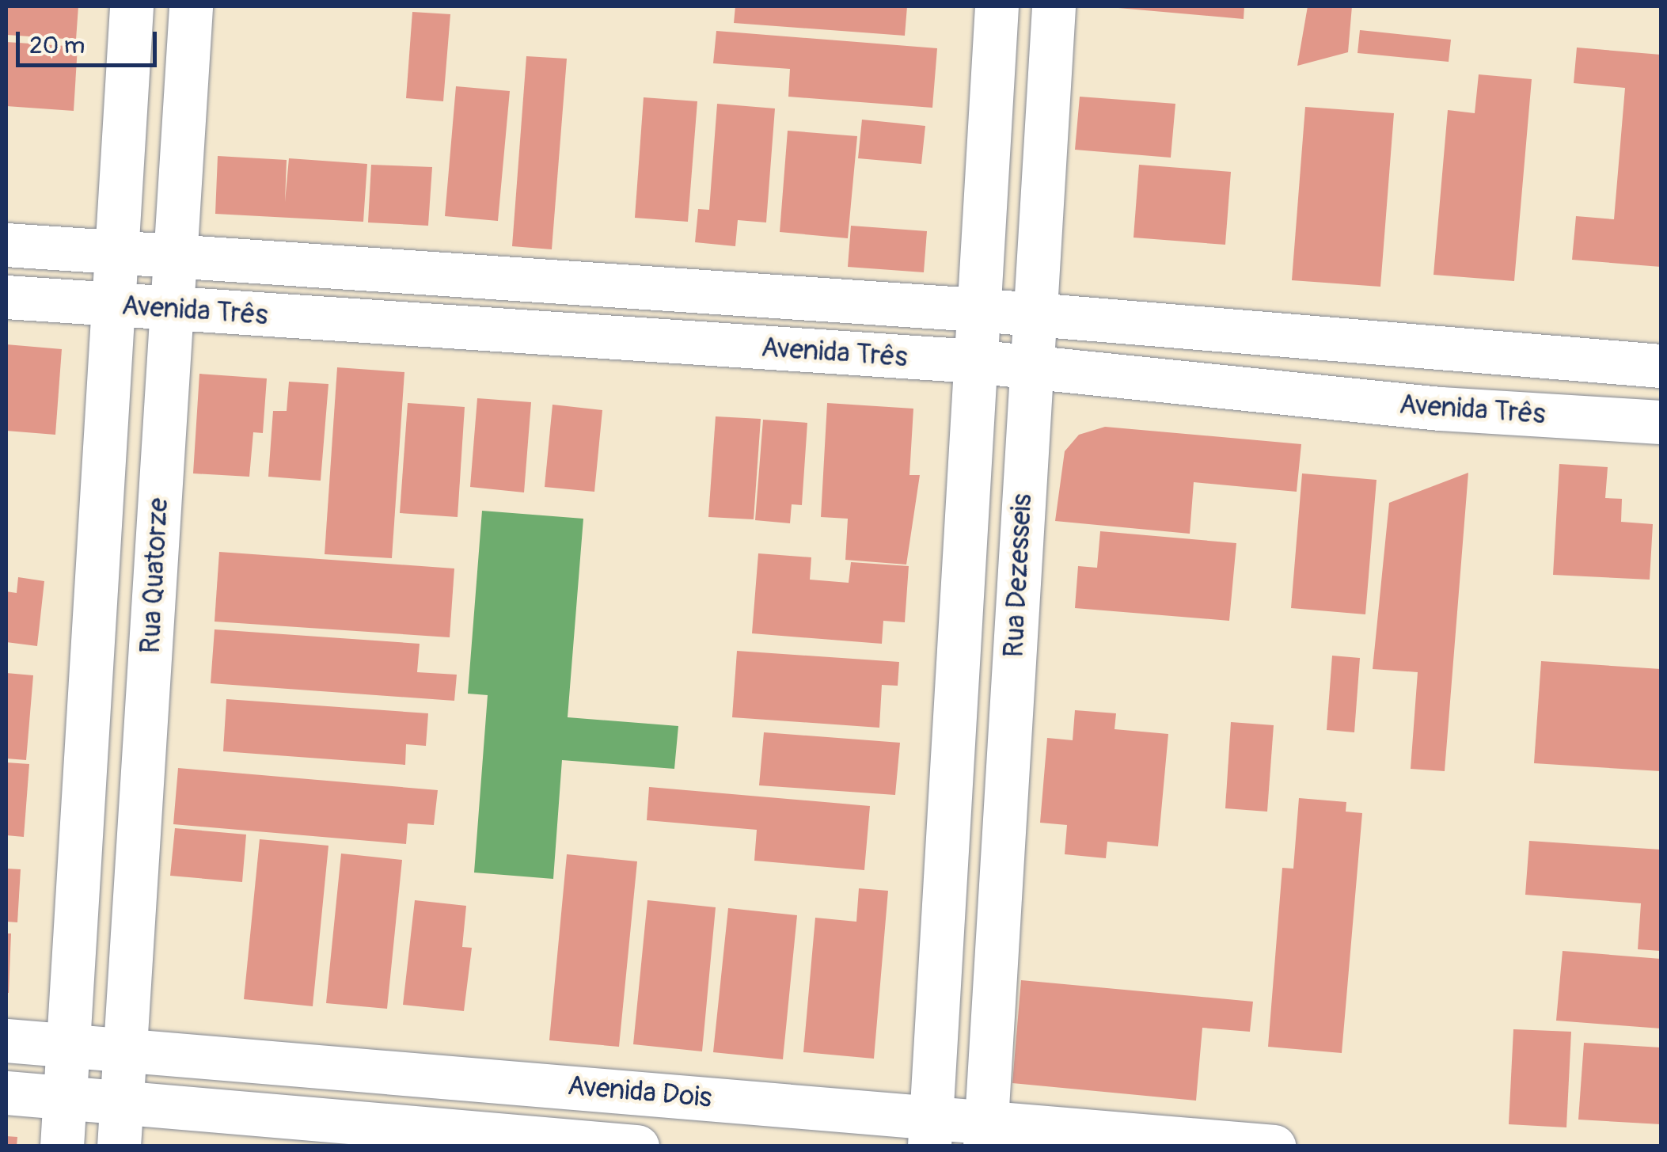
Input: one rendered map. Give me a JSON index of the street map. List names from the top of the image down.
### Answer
{
  "streets": {
    "street": [
      "Avenida Três",
      "Rua Quatorze",
      "Rua Dezesseis",
      "Avenida Dois"
    ]
  },
  "crossings": [
    ["Avenida Três", "Rua Quatorze"],
    ["Avenida Três", "Rua Dezesseis"],
    ["Rua Quatorze", "Avenida Dois"],
    ["Rua Dezesseis", "Avenida Dois"]
  ],
  "scale_bar": "20 m"
}
